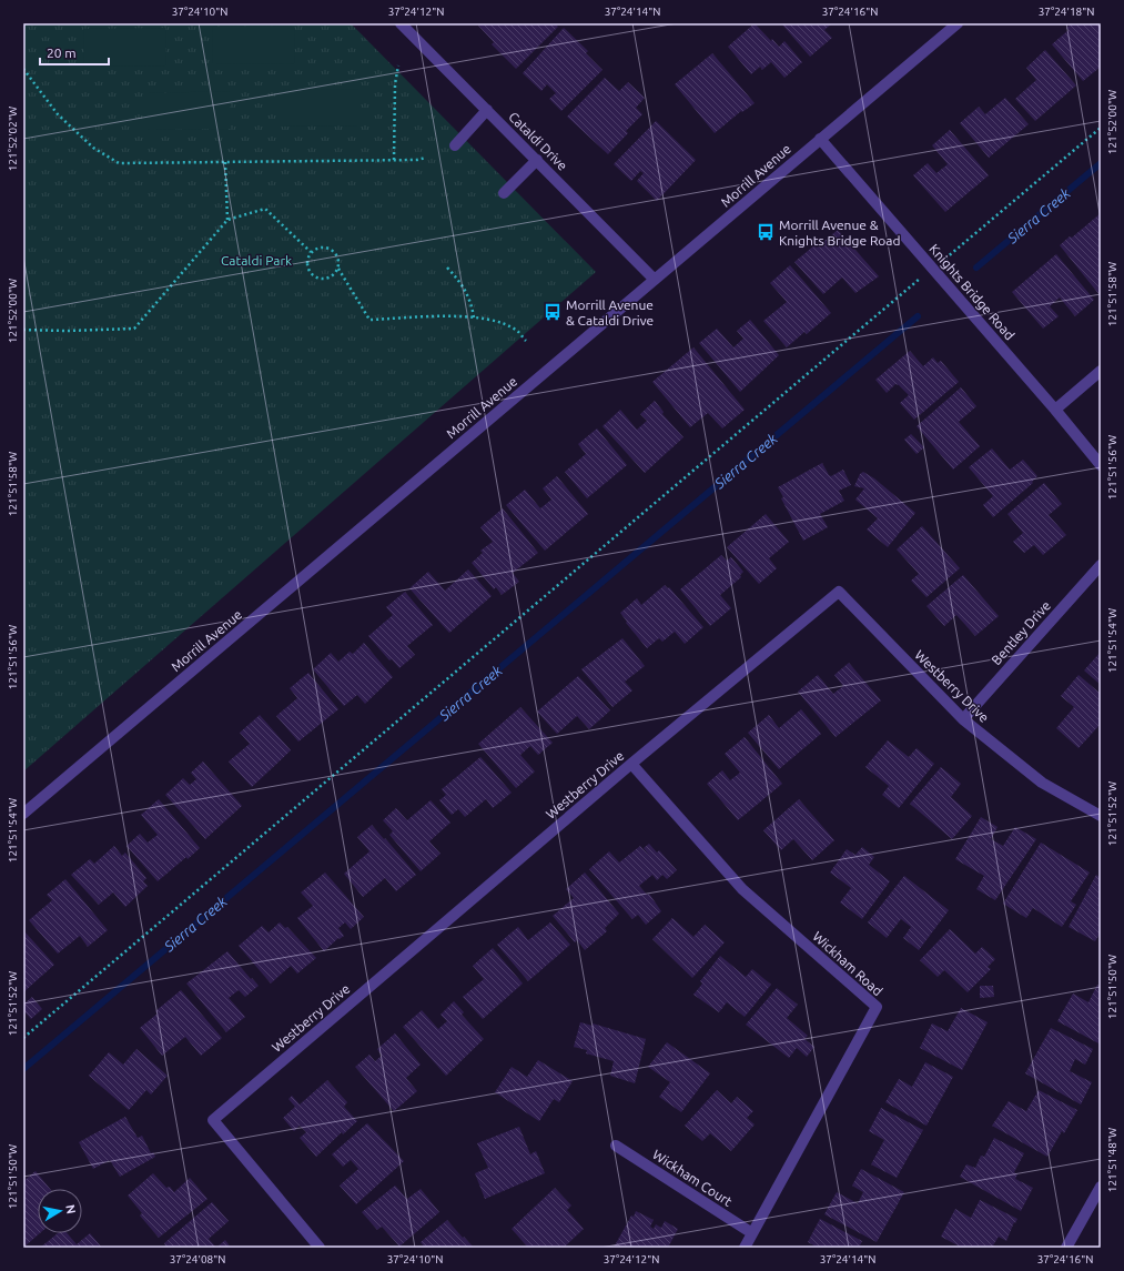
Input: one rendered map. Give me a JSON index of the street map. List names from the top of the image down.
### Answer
{
  "streets": {
    "street": [
      "Cataldi Drive",
      "Morrill Avenue",
      "Knights Bridge Road",
      "Bentley Drive",
      "Westberry Drive",
      "Wickham Road",
      "Wickham Court"
    ]
  },
  "crossings": [
    ["Cataldi Drive", "Morrill Avenue"],
    ["Morrill Avenue", "Knights Bridge Road"],
    ["Bentley Drive", "Westberry Drive"],
    ["Westberry Drive", "Wickham Road"],
    ["Wickham Road", "Wickham Court"]
  ],
  "water": ["Sierra Creek"],
  "parks": ["Cataldi Park"],
  "places": {
    "bus stop": ["Morrill Avenue & Knights Bridge Road", "Morrill Avenue & Cataldi Drive"]
  },
  "scale_bar": "20 m",
  "north": "right",
  "coordinates": [
    "37°24'10\"N",
    "37°24'12\"N",
    "37°24'14\"N",
    "37°24'16\"N",
    "37°24'18\"N",
    "121°52'00\"W",
    "121°52'02\"W",
    "121°51'58\"W",
    "121°51'56\"W",
    "121°51'54\"W",
    "121°51'52\"W",
    "121°51'50\"W",
    "121°51'48\"W",
    "37°24'08\"N"
  ]
}
